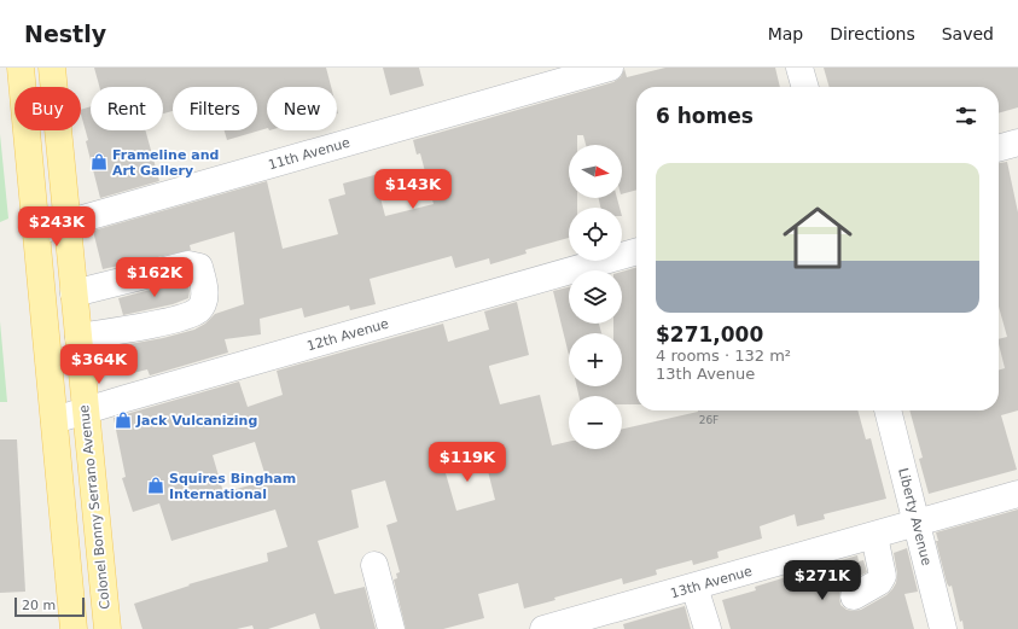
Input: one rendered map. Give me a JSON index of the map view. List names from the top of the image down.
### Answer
{
  "streets": {
    "main road": ["Colonel Bonny Serrano Avenue"],
    "street": [
      "11th Avenue",
      "12th Avenue",
      "Liberty Avenue",
      "13th Avenue"
    ]
  },
  "crossings": [
    ["11th Avenue", "Colonel Bonny Serrano Avenue"],
    ["12th Avenue", "Colonel Bonny Serrano Avenue"],
    ["Liberty Avenue", "13th Avenue"]
  ],
  "places": {
    "shop": ["Frameline and Art Gallery", "Jack Vulcanizing", "Squires Bingham International"]
  },
  "house_numbers": ["26F"],
  "scale_bar": "20 m",
  "north": "right",
  "page": {
    "header": "Nestly",
    "nav": ["Map", "Directions", "Saved"],
    "chip": [
      "Buy",
      "Rent",
      "Filters",
      "New"
    ],
    "heading": "6 homes",
    "map_buttons": ["+", "−"],
    "list": [
      {
        "name": "$271,000",
        "note": "4 rooms · 132 m² · 13th Avenue"
      }
    ],
    "price": [
      "$143K",
      "$243K",
      "$162K",
      "$364K",
      "$119K",
      "$271K"
    ],
    "scale": "20 m"
  }
}
